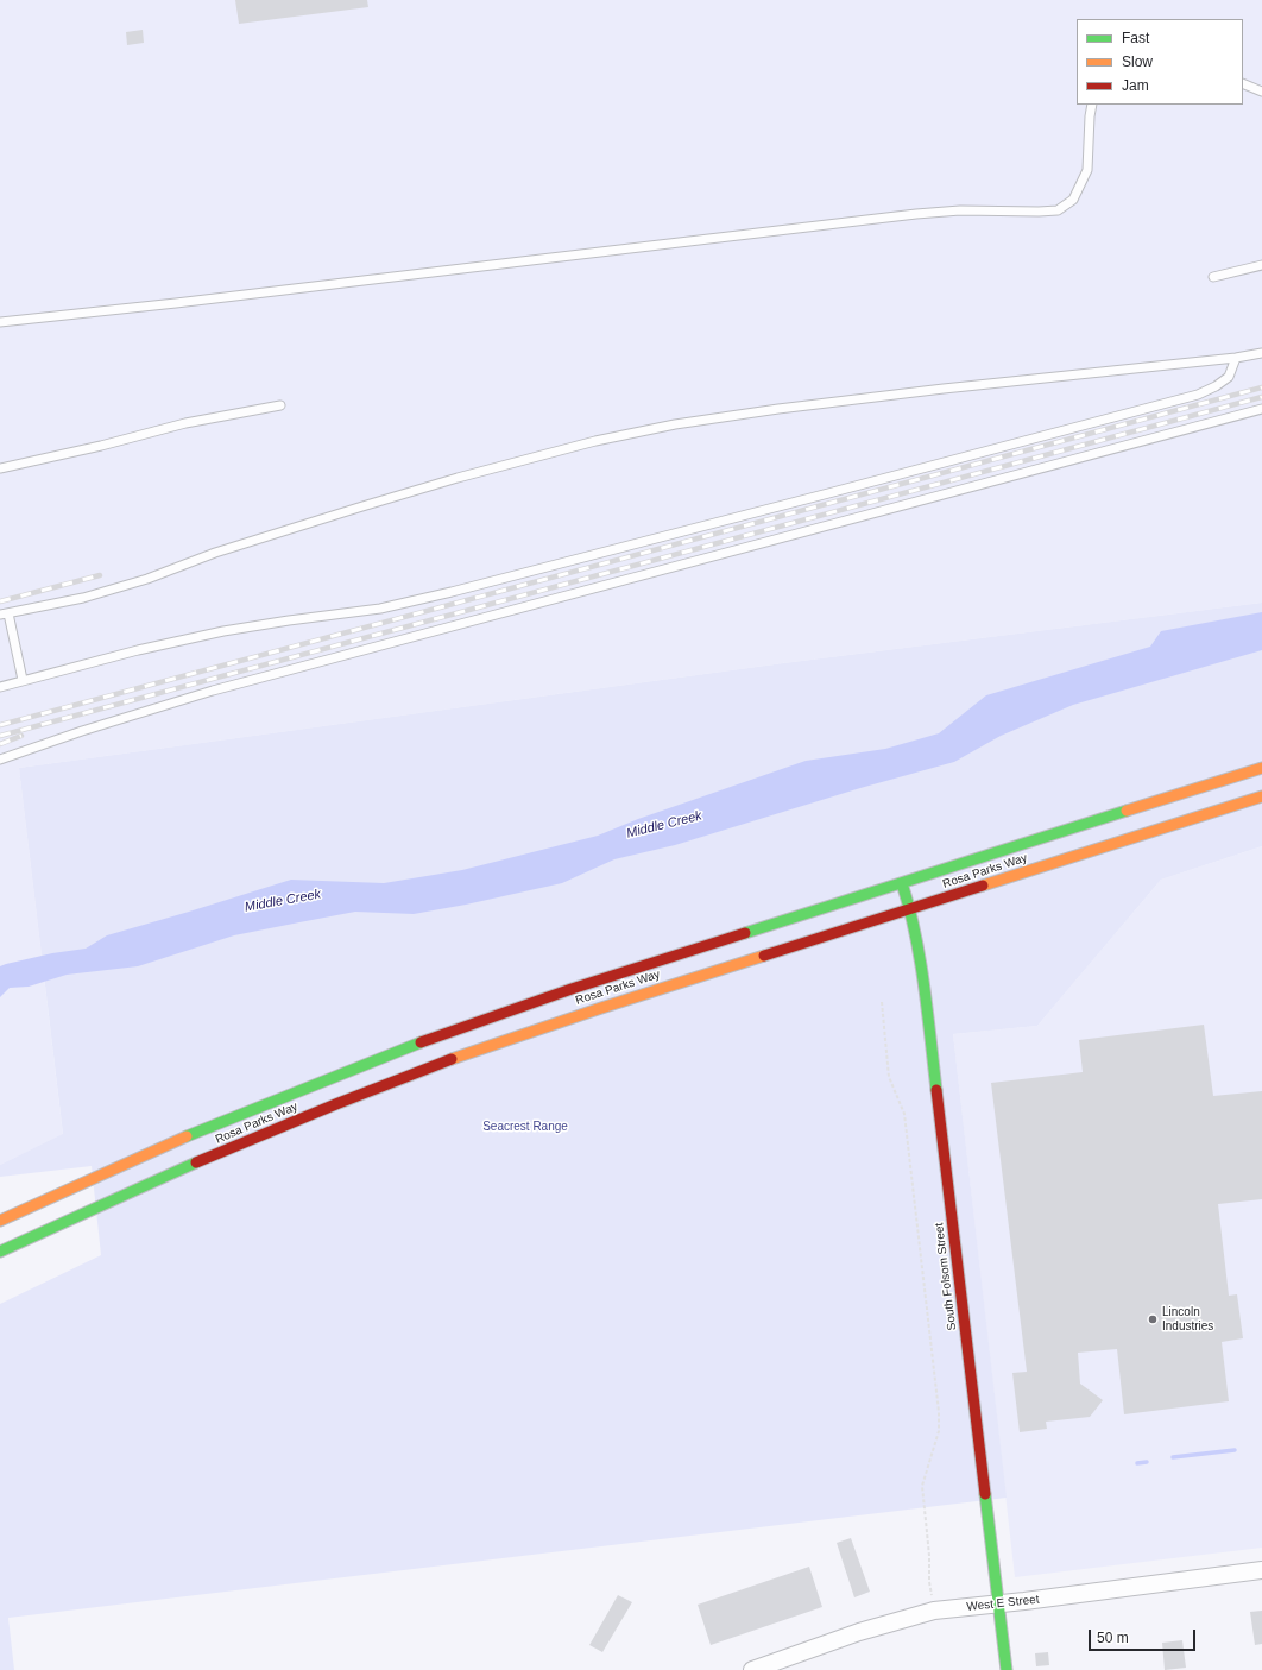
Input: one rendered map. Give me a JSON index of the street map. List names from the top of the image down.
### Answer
{
  "streets": {
    "main road": ["Rosa Parks Way", "South Folsom Street"],
    "street": ["West E Street"]
  },
  "crossings": [
    ["Rosa Parks Way", "South Folsom Street"],
    ["South Folsom Street", "West E Street"]
  ],
  "water": ["Middle Creek"],
  "parks": ["Seacrest Range"],
  "places": ["Lincoln Industries"],
  "legend": ["Fast", "Slow", "Jam"],
  "scale_bar": "50 m"
}
